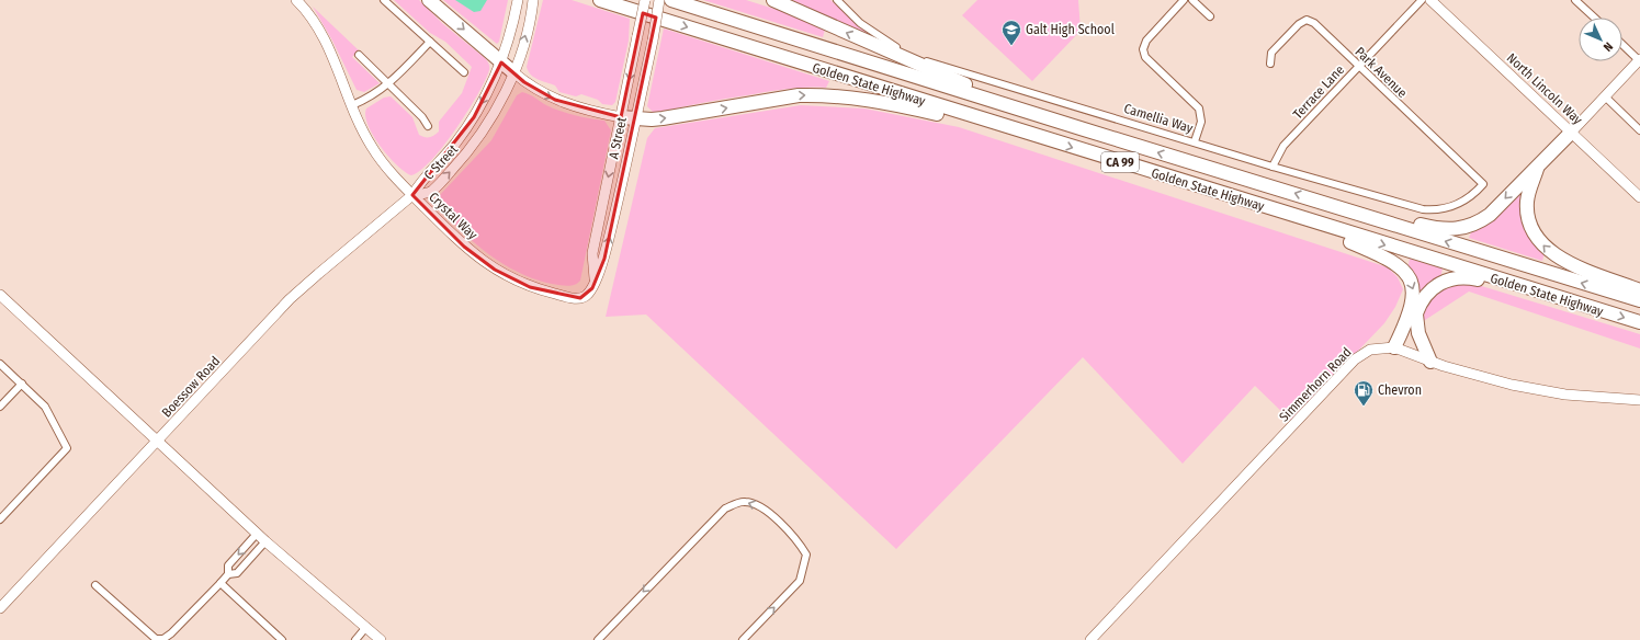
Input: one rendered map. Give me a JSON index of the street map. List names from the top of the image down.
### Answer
{
  "streets": {
    "highway": ["Golden State Highway", "CA 99"],
    "street": [
      "Park Avenue",
      "North Lincoln Way",
      "Terrace Lane",
      "Camellia Way",
      "A Street",
      "C Street",
      "Crystal Way",
      "Simmerhorn Road",
      "Boessow Road"
    ]
  },
  "crossings": [
    ["Park Avenue", "Terrace Lane"],
    ["Park Avenue", "Camellia Way"],
    ["Terrace Lane", "Camellia Way"],
    ["A Street", "Crystal Way"],
    ["C Street", "Crystal Way"],
    ["C Street", "Boessow Road"],
    ["Crystal Way", "Boessow Road"]
  ],
  "places": {
    "school or university": ["Galt High School"],
    "fuel station": ["Chevron"]
  },
  "north": "bottom right"
}
